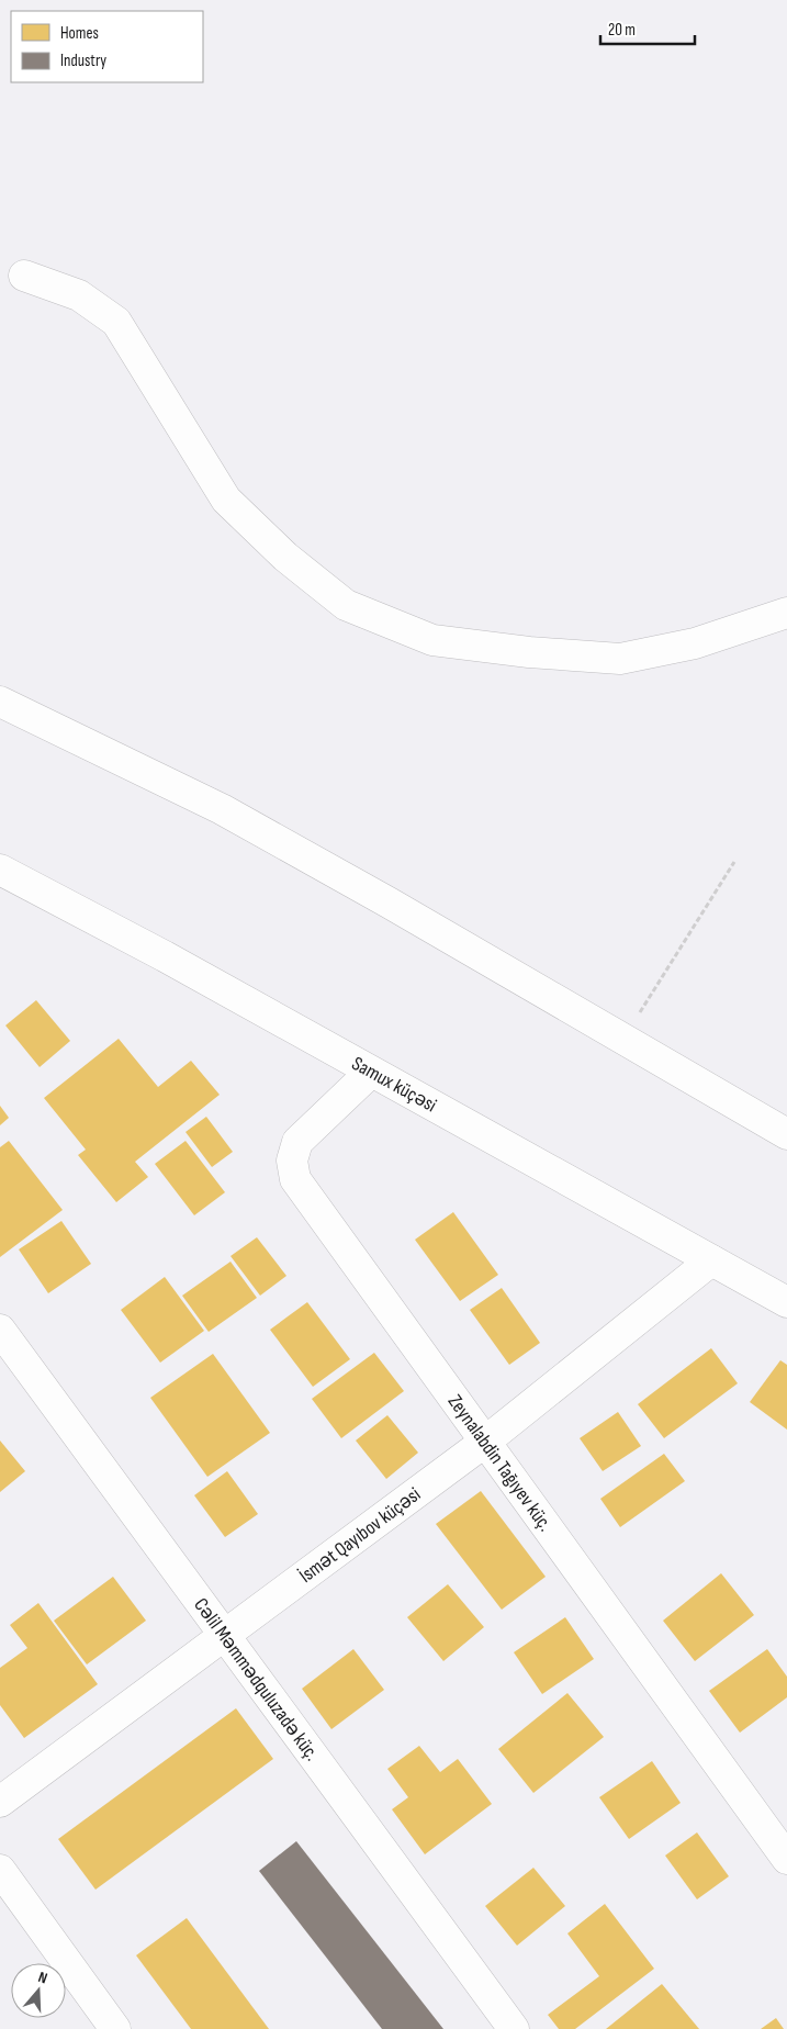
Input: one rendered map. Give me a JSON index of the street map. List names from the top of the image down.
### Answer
{
  "streets": {
    "street": [
      "Samux küçəsi",
      "Zeynalabdin Tağıyev küç.",
      "İsmət Qayıbov küçəsi",
      "Cəlil Məmmədquluzadə küç."
    ]
  },
  "crossings": [
    ["Samux küçəsi", "Zeynalabdin Tağıyev küç."],
    ["Samux küçəsi", "İsmət Qayıbov küçəsi"],
    ["Zeynalabdin Tağıyev küç.", "İsmət Qayıbov küçəsi"],
    ["İsmət Qayıbov küçəsi", "Cəlil Məmmədquluzadə küç."]
  ],
  "legend": ["Homes", "Industry"],
  "scale_bar": "20 m",
  "north": "top"
}
